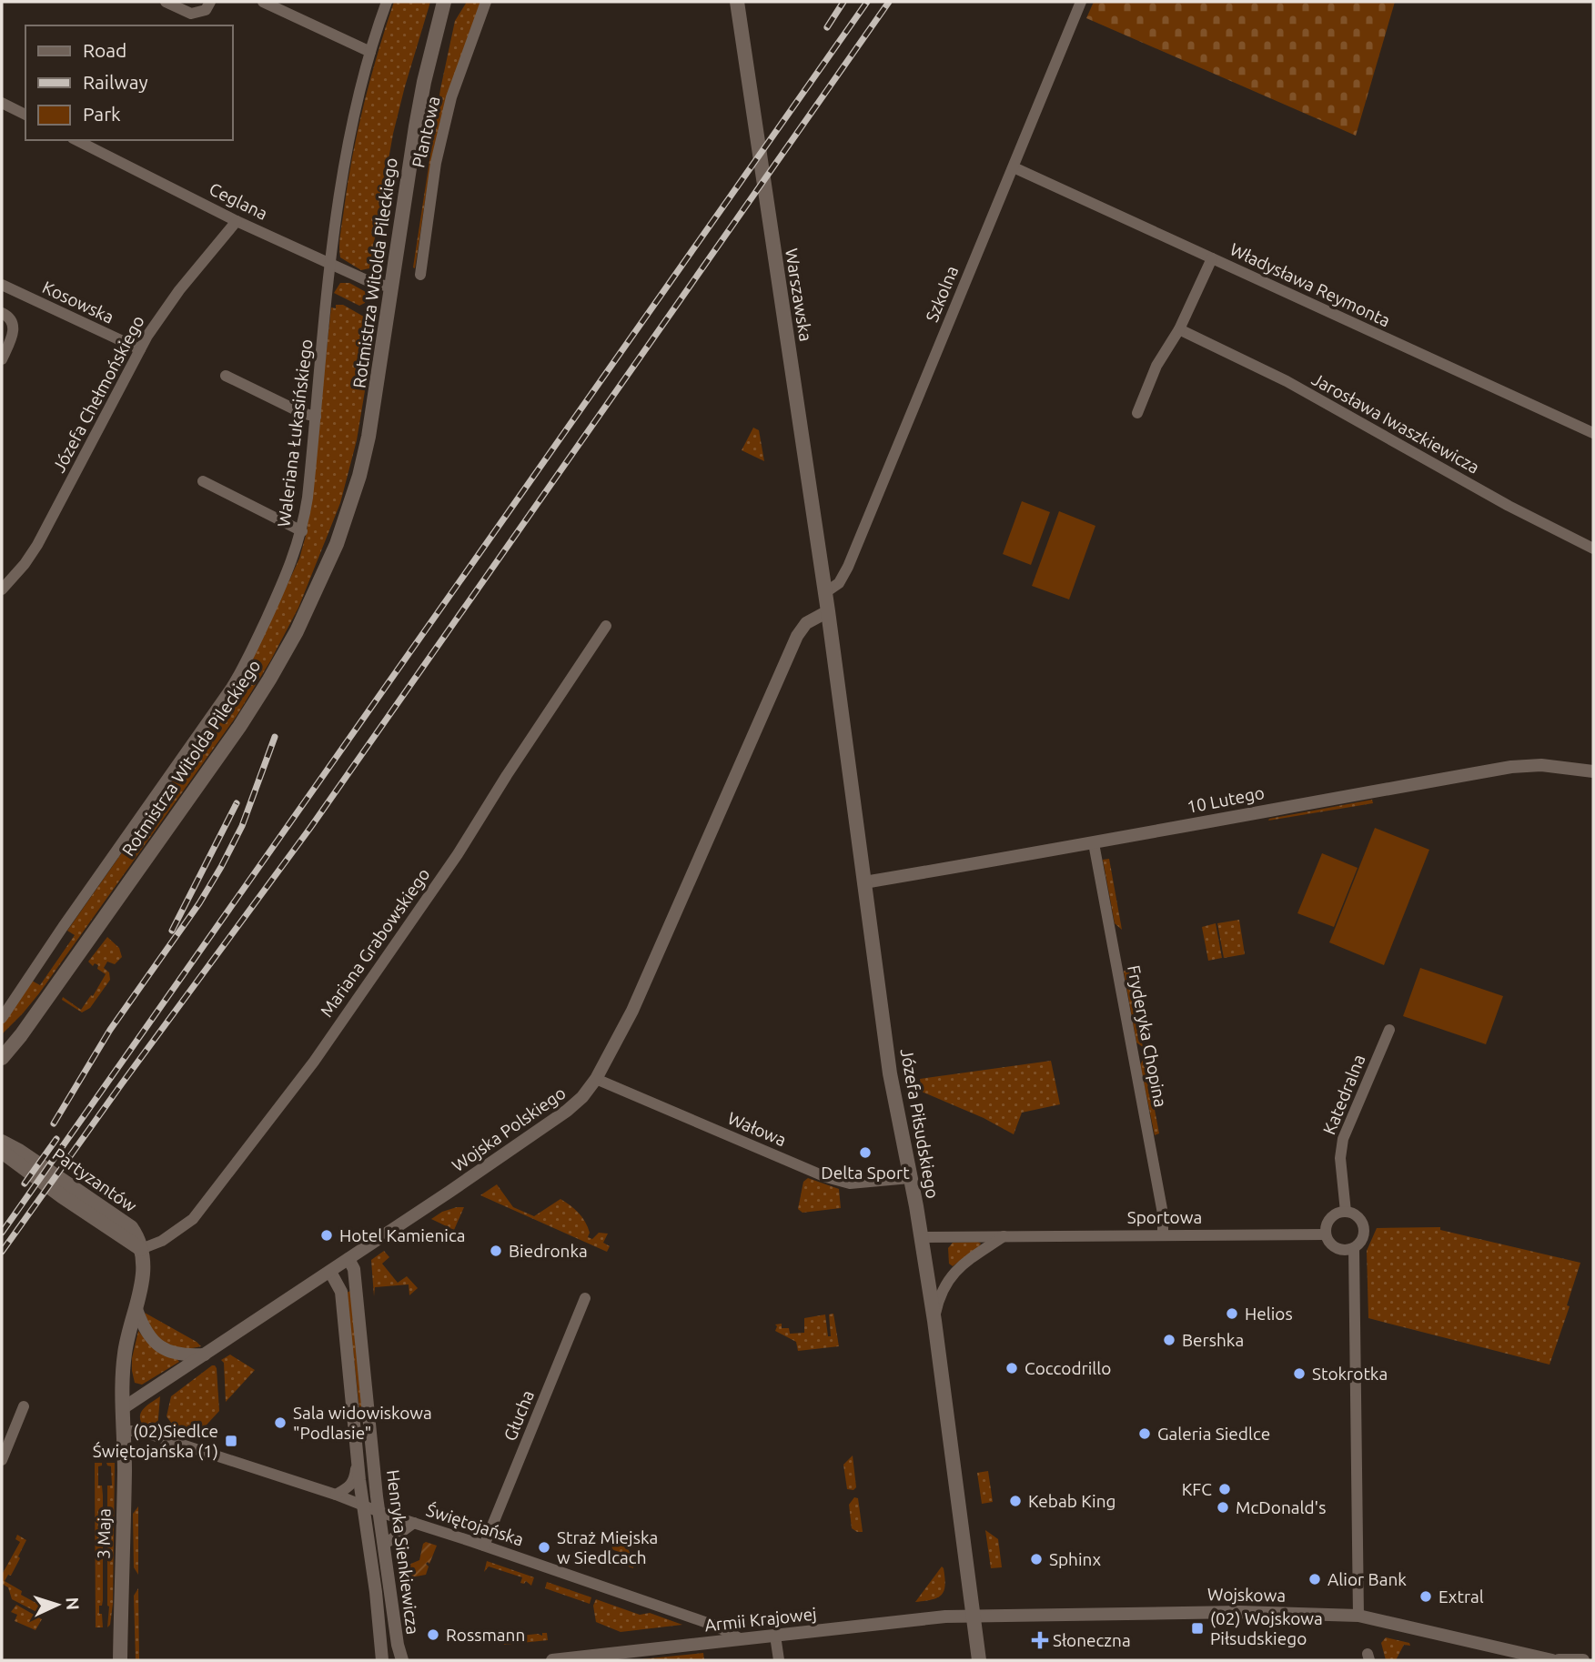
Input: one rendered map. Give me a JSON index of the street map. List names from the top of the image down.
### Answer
{
  "streets": {
    "main road": [
      "Rotmistrza Witolda Pileckiego",
      "Warszawska",
      "Józefa Piłsudskiego",
      "Partyzantów",
      "3 Maja"
    ],
    "street": [
      "Plantowa",
      "Ceglana",
      "Władysława Reymonta",
      "Szkolna",
      "Kosowska",
      "Józefa Chełmońskiego",
      "Jarosława Iwaszkiewicza",
      "Waleriana Łukasińskiego",
      "10 Lutego",
      "Mariana Grabowskiego",
      "Fryderyka Chopina",
      "Katedralna",
      "Wojska Polskiego",
      "Wałowa",
      "Sportowa",
      "Głucha",
      "Świętojańska",
      "Henryka Sienkiewicza",
      "Wojskowa",
      "Armii Krajowej"
    ]
  },
  "crossings": [
    ["Ceglana", "Rotmistrza Witolda Pileckiego"],
    ["Ceglana", "Józefa Chełmońskiego"],
    ["Ceglana", "Waleriana Łukasińskiego"],
    ["Władysława Reymonta", "Szkolna"],
    ["Szkolna", "Warszawska"],
    ["Szkolna", "Józefa Piłsudskiego"],
    ["Warszawska", "Józefa Piłsudskiego"],
    ["Kosowska", "Józefa Chełmońskiego"],
    ["10 Lutego", "Fryderyka Chopina"],
    ["10 Lutego", "Józefa Piłsudskiego"],
    ["Mariana Grabowskiego", "Partyzantów"],
    ["Mariana Grabowskiego", "3 Maja"],
    ["Fryderyka Chopina", "Sportowa"],
    ["Katedralna", "Sportowa"],
    ["Józefa Piłsudskiego", "Wojska Polskiego"],
    ["Józefa Piłsudskiego", "Wałowa"],
    ["Józefa Piłsudskiego", "Sportowa"],
    ["Józefa Piłsudskiego", "Wojskowa"],
    ["Józefa Piłsudskiego", "Armii Krajowej"],
    ["Wojska Polskiego", "Wałowa"],
    ["Wojska Polskiego", "3 Maja"],
    ["Wojska Polskiego", "Henryka Sienkiewicza"],
    ["Partyzantów", "3 Maja"],
    ["Głucha", "Świętojańska"],
    ["Świętojańska", "3 Maja"],
    ["Świętojańska", "Henryka Sienkiewicza"],
    ["Świętojańska", "Armii Krajowej"],
    ["Wojskowa", "Armii Krajowej"]
  ],
  "places": {
    "other": [
      "Delta Sport",
      "Hotel Kamienica",
      "Biedronka",
      "Helios",
      "Bershka",
      "Coccodrillo",
      "Stokrotka",
      "Sala widowiskowa \"Podlasie\"",
      "Galeria Siedlce",
      "KFC",
      "Kebab King",
      "McDonald's",
      "Straż Miejska w Siedlcach",
      "Sphinx",
      "Alior Bank",
      "Extral",
      "Rossmann"
    ],
    "transit": ["(02)Siedlce Świętojańska (1)", "(02) Wojskowa Piłsudskiego"],
    "health": ["Słoneczna"]
  },
  "legend": ["Road", "Railway", "Park"],
  "north": "right"
}
